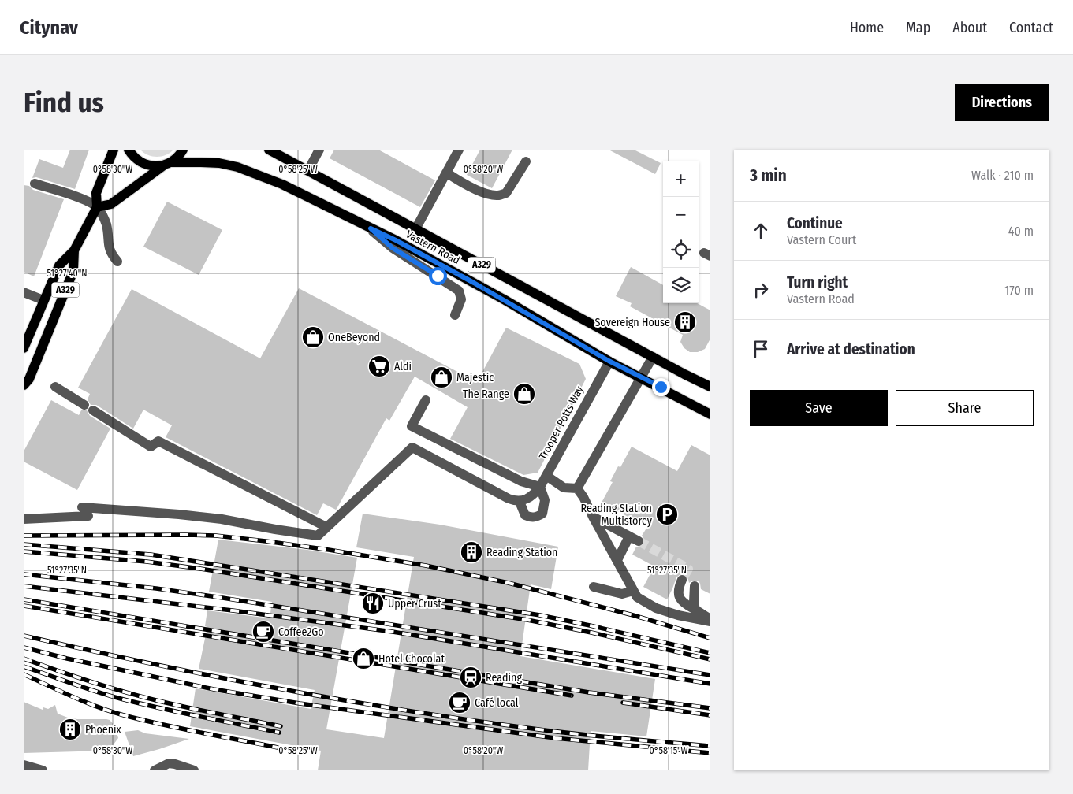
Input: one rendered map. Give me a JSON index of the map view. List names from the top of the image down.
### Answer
{
  "streets": {
    "main road": ["Vastern Road", "A329"],
    "street": ["Trooper Potts Way"]
  },
  "crossings": [
    ["Vastern Road", "Trooper Potts Way"]
  ],
  "places": {
    "building": ["Sovereign House", "Reading Station", "Phoenix"],
    "shop": [
      "OneBeyond",
      "Majestic",
      "The Range",
      "Hotel Chocolat"
    ],
    "supermarket": ["Aldi"],
    "parking": ["Reading Station Multistorey"],
    "restaurant": ["Upper Crust"],
    "cafe": ["Coffee2Go", "Café local"],
    "station": ["Reading"]
  },
  "page": {
    "header": "Citynav",
    "nav": [
      "Home",
      "Map",
      "About",
      "Contact"
    ],
    "buttons": [
      "Directions",
      ["Save", "Share"]
    ],
    "title": "Find us",
    "heading": ["3 min", "Walk · 210 m"],
    "map_buttons": ["+", "−"],
    "list": [
      ["Continue", "Vastern Court", "40 m"],
      ["Turn right", "Vastern Road", "170 m"],
      "Arrive at destination"
    ]
  },
  "coordinates": [
    "0°58'30\"W",
    "0°58'25\"W",
    "0°58'20\"W",
    "51°27'40\"N",
    "51°27'35\"N",
    "0°58'15\"W"
  ]
}
